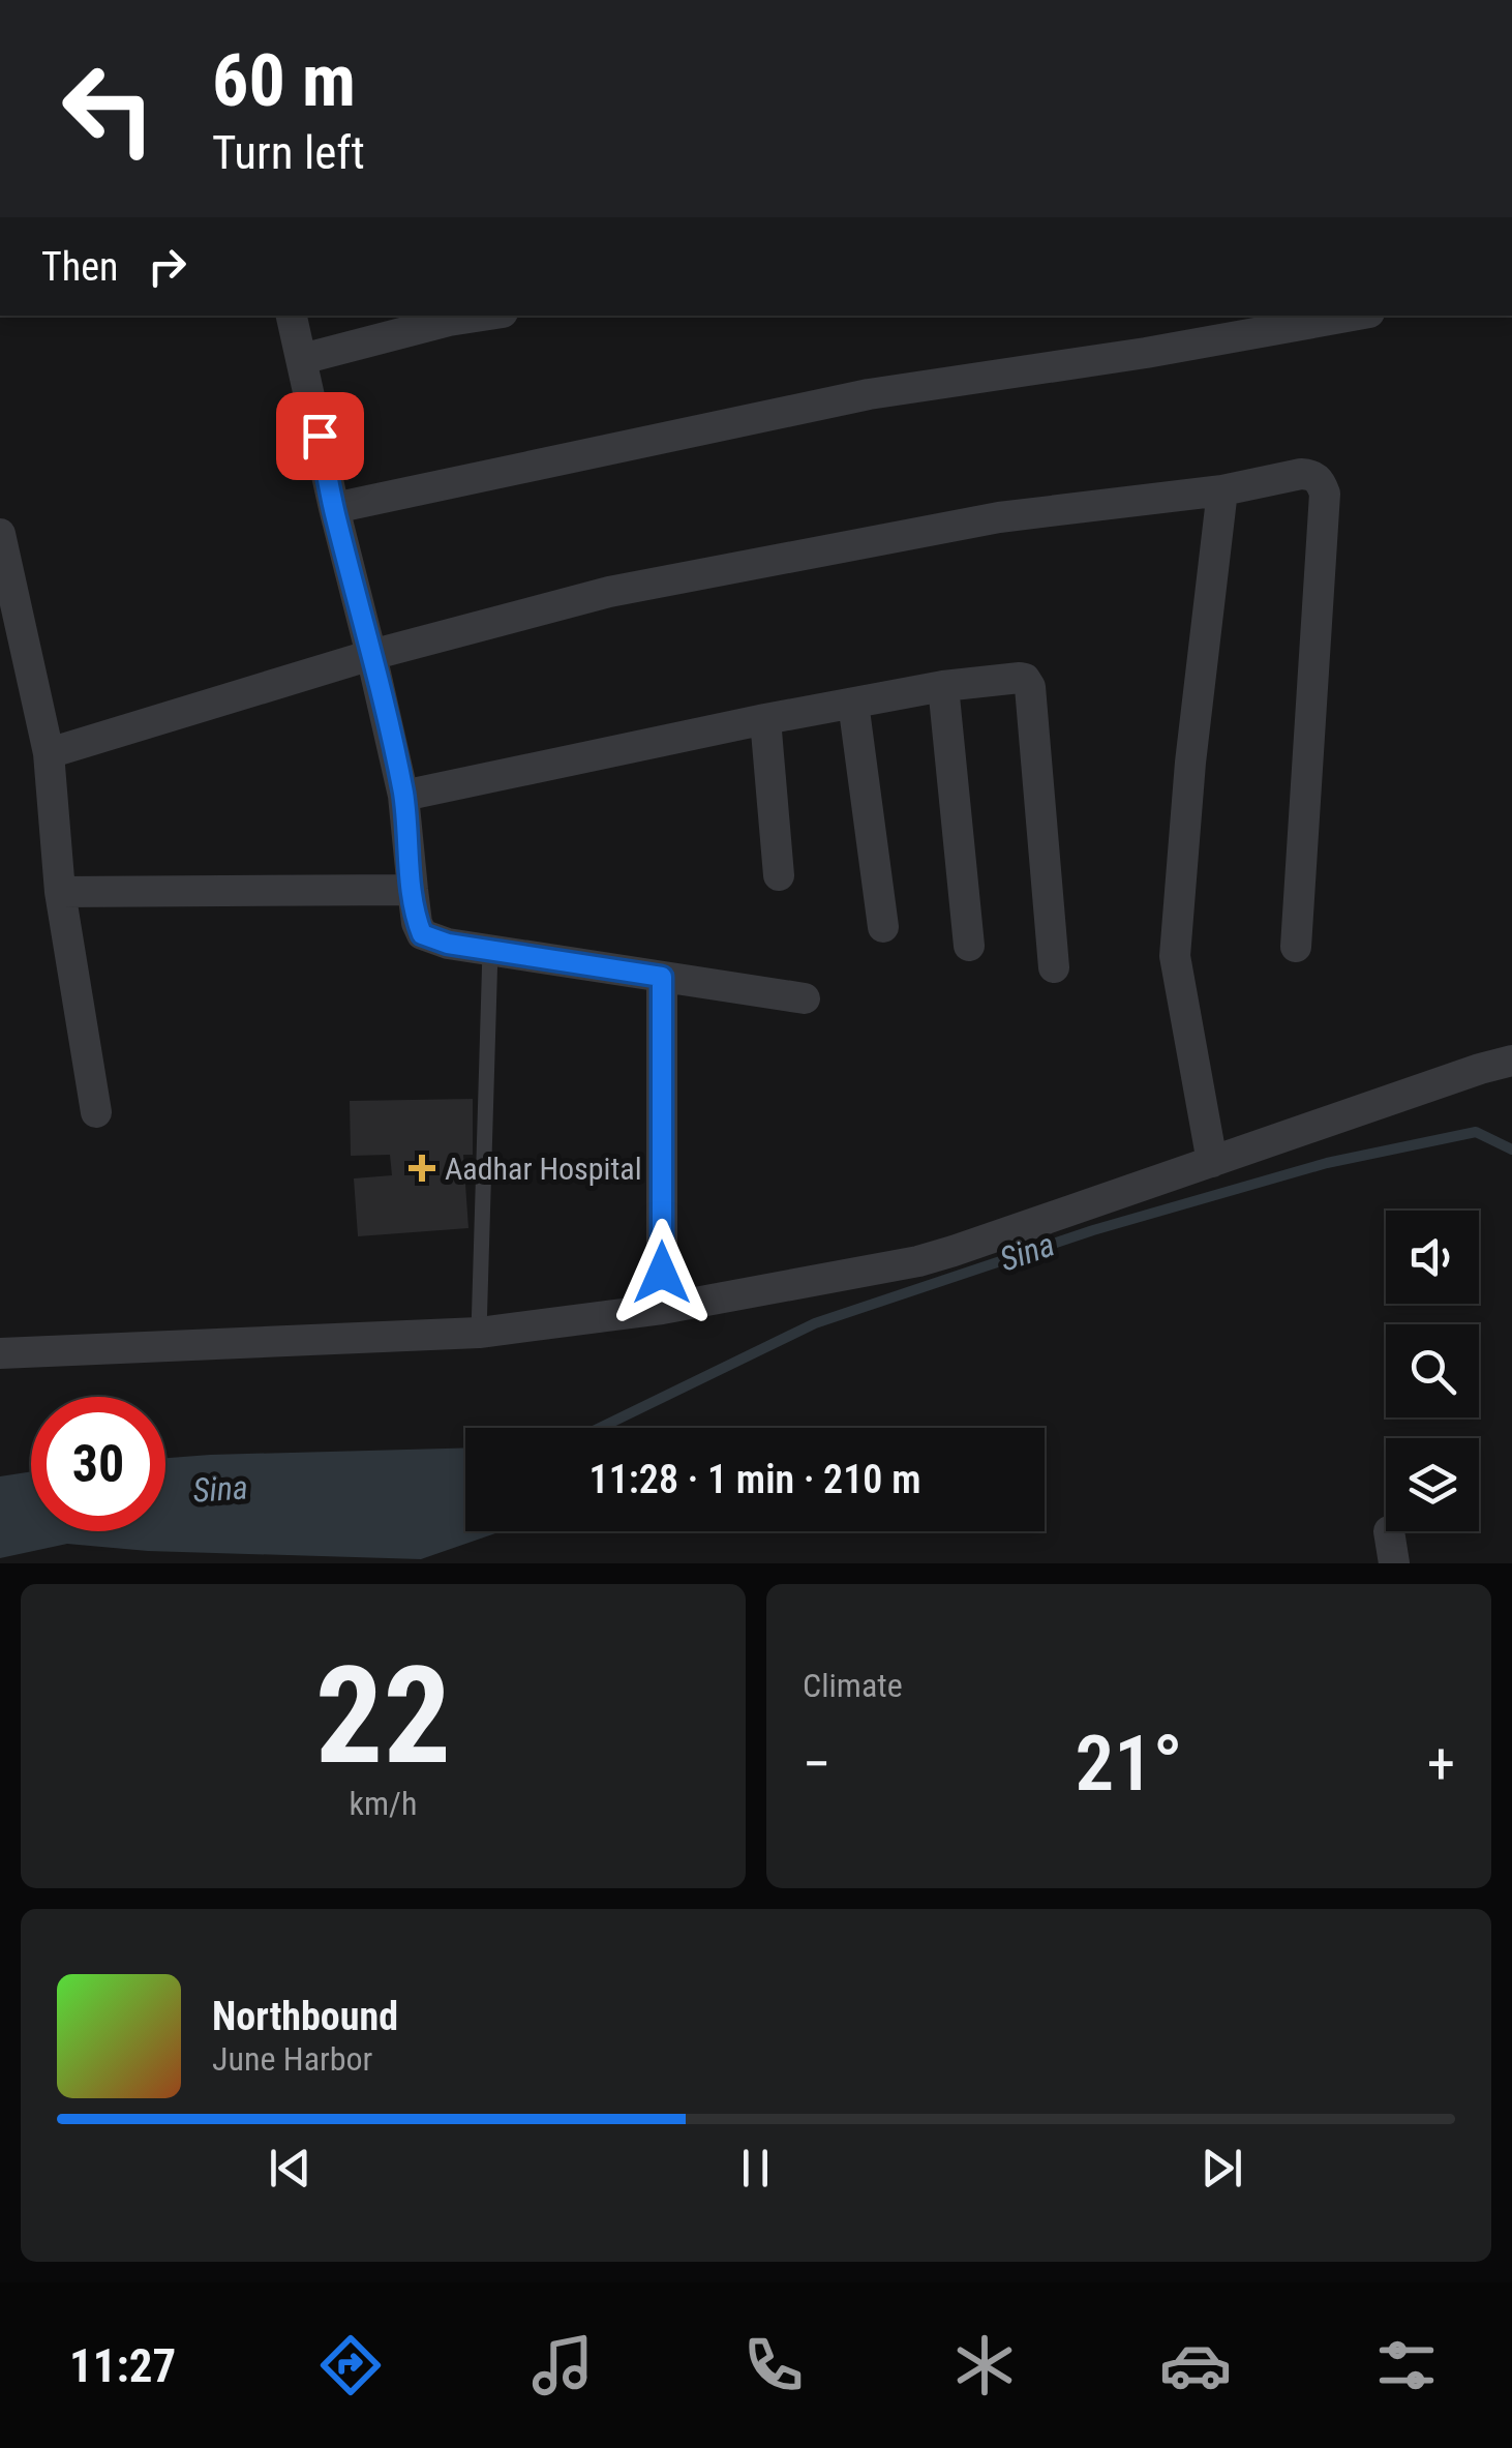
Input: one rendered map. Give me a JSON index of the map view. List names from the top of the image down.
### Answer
{
  "water": ["Sina"],
  "places": {
    "health": ["Aadhar Hospital"]
  },
  "page": {
    "turn": ["60 m", "Turn left"],
    "then": "Then",
    "limit": "30",
    "trip": "11:28 · 1 min · 210 m",
    "tile": [
      ["22", "km/h"],
      "Climate"
    ],
    "heat": ["−", "21°", "+"],
    "song": ["Northbound", "June Harbor"],
    "tabs": "11:27"
  }
}
